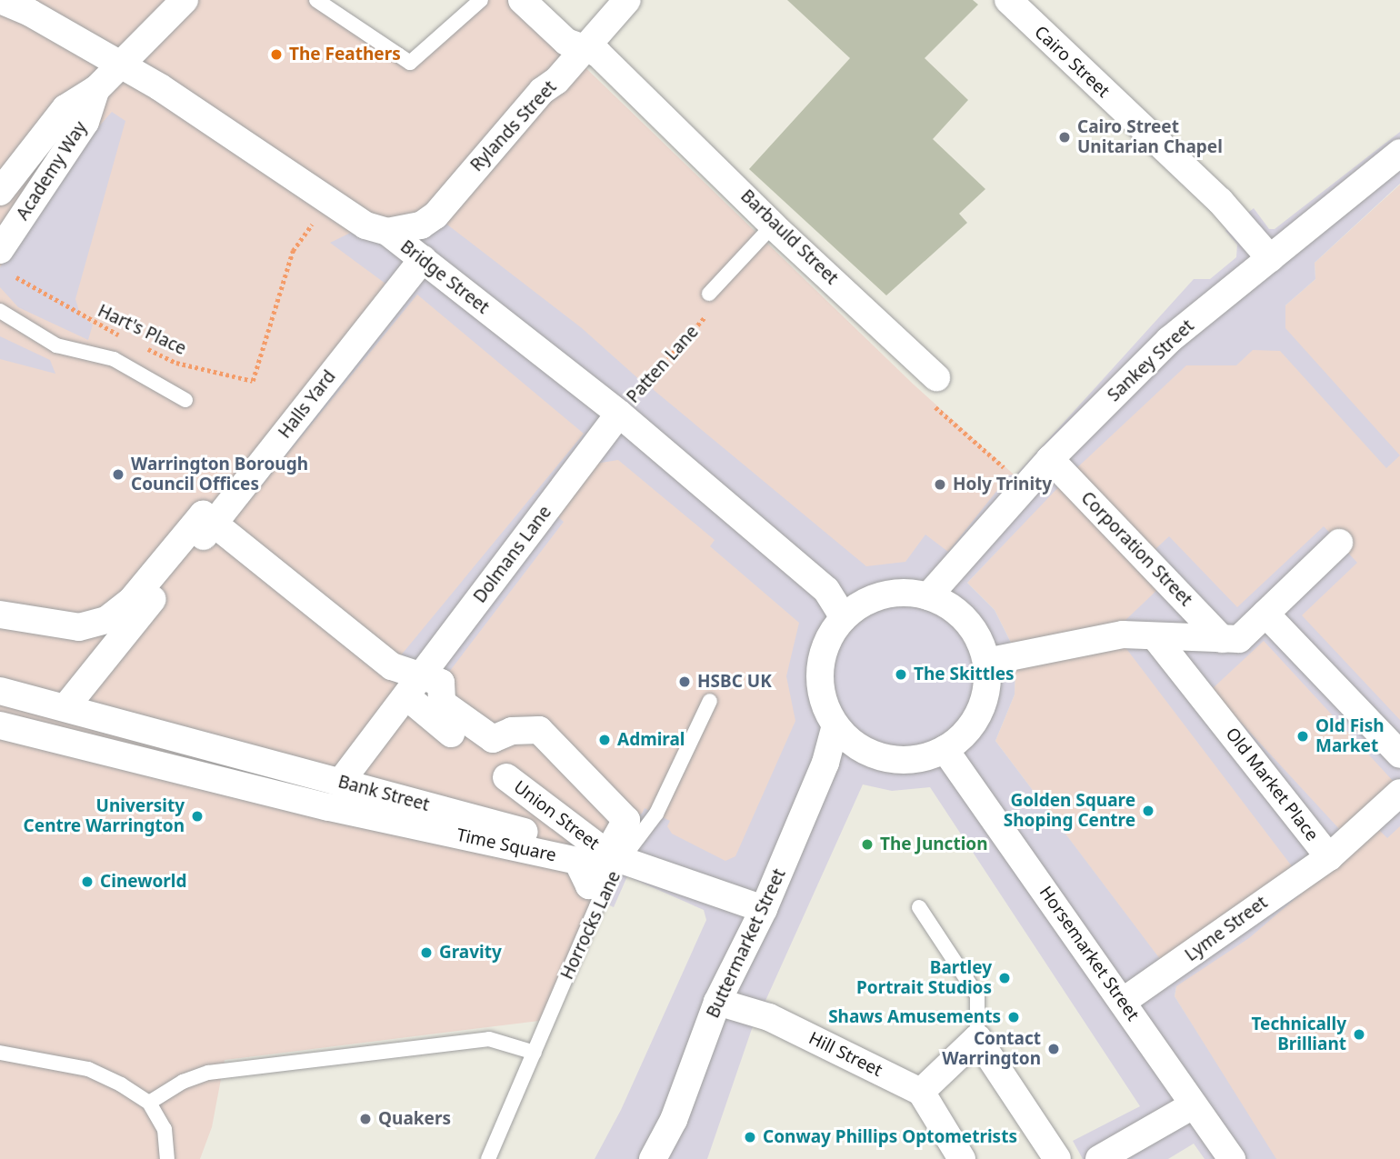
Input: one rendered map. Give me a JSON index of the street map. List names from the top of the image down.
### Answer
{
  "streets": {
    "street": [
      "Cairo Street",
      "Rylands Street",
      "Academy Way",
      "Barbauld Street",
      "Bridge Street",
      "Sankey Street",
      "Halls Yard",
      "Corporation Street",
      "Dolmans Lane",
      "Old Market Place",
      "Bank Street",
      "Union Street",
      "Time Square",
      "Lyme Street",
      "Buttermarket Street",
      "Horsemarket Street",
      "Hill Street"
    ],
    "lane": ["Horrocks Lane"],
    "path": ["Hart's Place", "Patten Lane"]
  },
  "crossings": [
    ["Cairo Street", "Sankey Street"],
    ["Rylands Street", "Barbauld Street"],
    ["Rylands Street", "Bridge Street"],
    ["Academy Way", "Bridge Street"],
    ["Bridge Street", "Sankey Street"],
    ["Bridge Street", "Patten Lane"],
    ["Bridge Street", "Halls Yard"],
    ["Bridge Street", "Dolmans Lane"],
    ["Bridge Street", "Buttermarket Street"],
    ["Bridge Street", "Horsemarket Street"],
    ["Sankey Street", "Corporation Street"],
    ["Sankey Street", "Buttermarket Street"],
    ["Sankey Street", "Horsemarket Street"],
    ["Patten Lane", "Dolmans Lane"],
    ["Halls Yard", "Time Square"],
    ["Dolmans Lane", "Bank Street"],
    ["Dolmans Lane", "Time Square"],
    ["Old Market Place", "Lyme Street"],
    ["Bank Street", "Union Street"],
    ["Bank Street", "Time Square"],
    ["Bank Street", "Horrocks Lane"],
    ["Bank Street", "Buttermarket Street"],
    ["Union Street", "Time Square"],
    ["Union Street", "Horrocks Lane"],
    ["Time Square", "Horrocks Lane"],
    ["Lyme Street", "Horsemarket Street"],
    ["Buttermarket Street", "Horsemarket Street"],
    ["Buttermarket Street", "Hill Street"]
  ],
  "places": [
    "The Feathers",
    "Cairo Street Unitarian Chapel",
    "Warrington Borough Council Offices",
    "Holy Trinity",
    "The Skittles",
    "HSBC UK",
    "Old Fish Market",
    "Admiral",
    "Golden Square Shoping Centre",
    "University Centre Warrington",
    "The Junction",
    "Cineworld",
    "Gravity",
    "Bartley Portrait Studios",
    "Shaws Amusements",
    "Technically Brilliant",
    "Contact Warrington",
    "Quakers",
    "Conway Phillips Optometrists"
  ]
}
